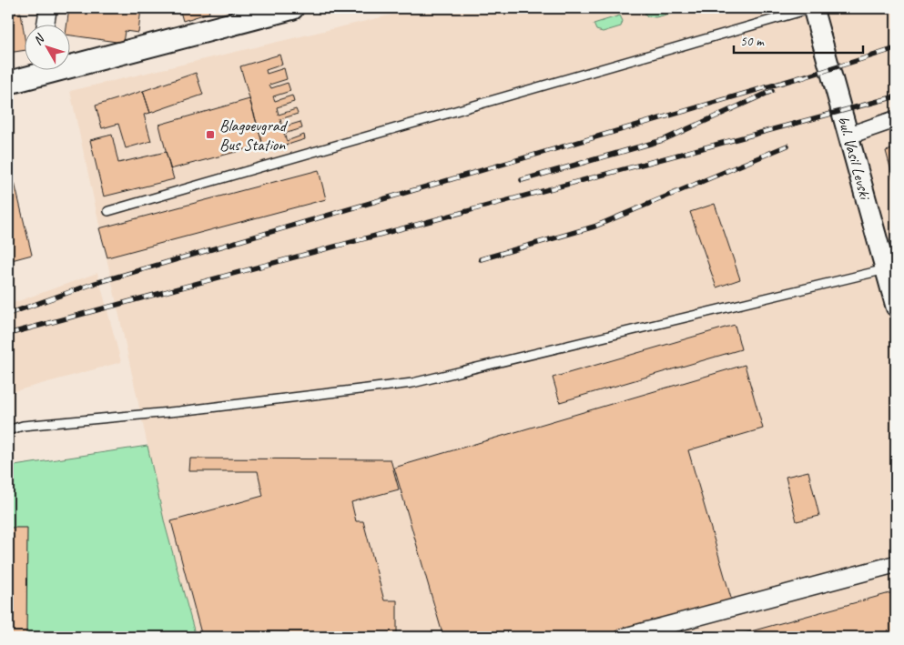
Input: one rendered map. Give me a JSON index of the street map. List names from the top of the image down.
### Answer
{
  "streets": {
    "street": ["bul. Vasil Levski"]
  },
  "places": {
    "transit": ["Blagoevgrad Bus Station"]
  },
  "scale_bar": "50 m",
  "north": "top left"
}
